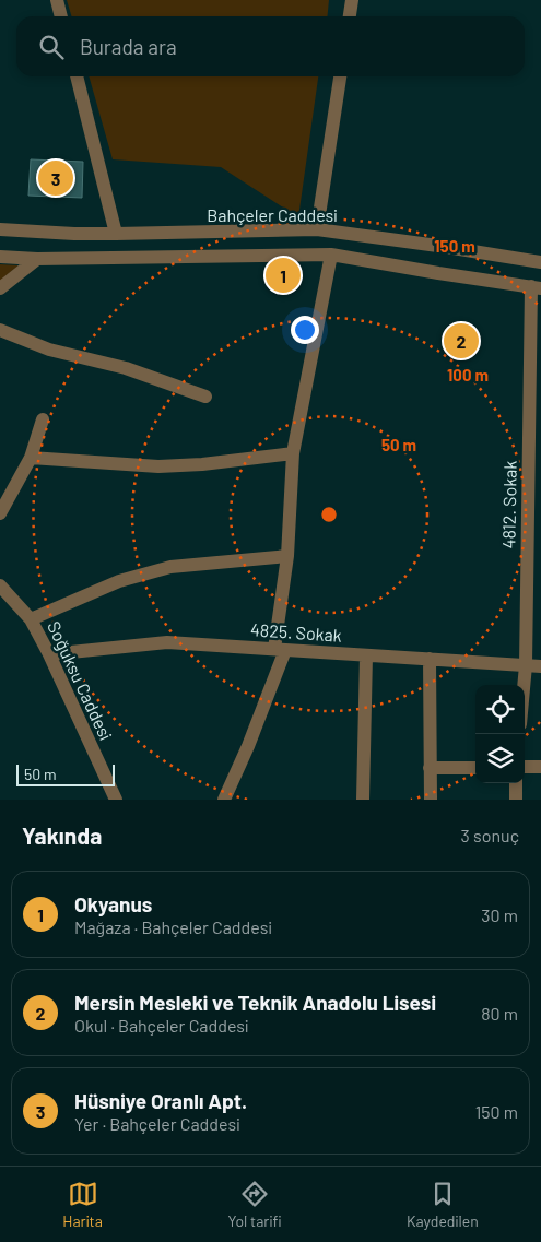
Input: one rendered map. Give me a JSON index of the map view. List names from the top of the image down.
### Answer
{
  "streets": {
    "street": [
      "Bahçeler Caddesi",
      "4812. Sokak",
      "4825. Sokak",
      "Soğuksu Caddesi"
    ]
  },
  "crossings": [
    ["4812. Sokak", "4825. Sokak"],
    ["4825. Sokak", "Soğuksu Caddesi"]
  ],
  "scale_bar": "50 m",
  "page": {
    "search": "Burada ara",
    "pins": ["3", "1", "2"],
    "scale": "50 m",
    "heading": ["Yakında", "3 sonuç"],
    "list": [
      {
        "mark": "1",
        "name": "Okyanus",
        "note": "Mağaza · Bahçeler Caddesi",
        "value": "30 m"
      },
      {
        "mark": "2",
        "name": "Mersin Mesleki ve Teknik Anadolu Lisesi",
        "note": "Okul · Bahçeler Caddesi",
        "value": "80 m"
      },
      {
        "mark": "3",
        "name": "Hüsniye Oranlı Apt.",
        "note": "Yer · Bahçeler Caddesi",
        "value": "150 m"
      }
    ],
    "nav": ["Harita", "Yol tarifi", "Kaydedilen"]
  },
  "rings": ["150 m", "100 m", "50 m"]
}
